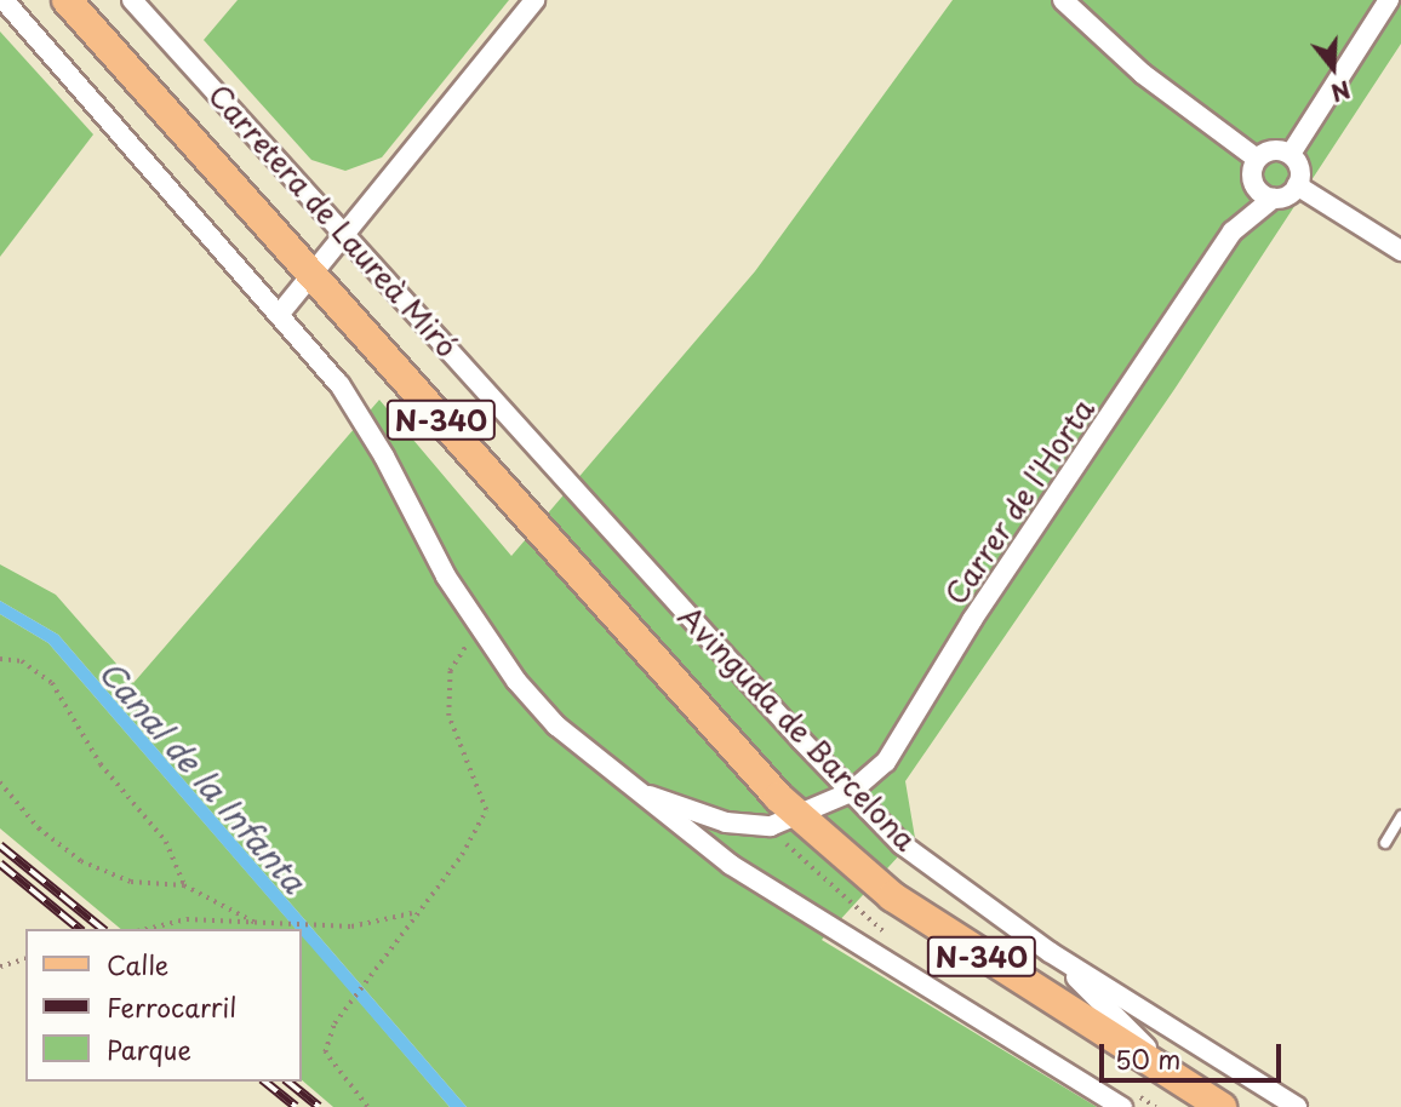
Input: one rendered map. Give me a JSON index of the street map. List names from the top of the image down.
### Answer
{
  "streets": {
    "main road": ["Carretera de Laureà Miró", "N-340", "Avinguda de Barcelona"],
    "street": ["Carrer de l'Horta"]
  },
  "crossings": [
    ["Carretera de Laureà Miró", "Avinguda de Barcelona"],
    ["Carrer de l'Horta", "Avinguda de Barcelona"]
  ],
  "water": ["Canal de la Infanta"],
  "legend": ["Calle", "Ferrocarril", "Parque"],
  "scale_bar": "50 m",
  "north": "bottom"
}
